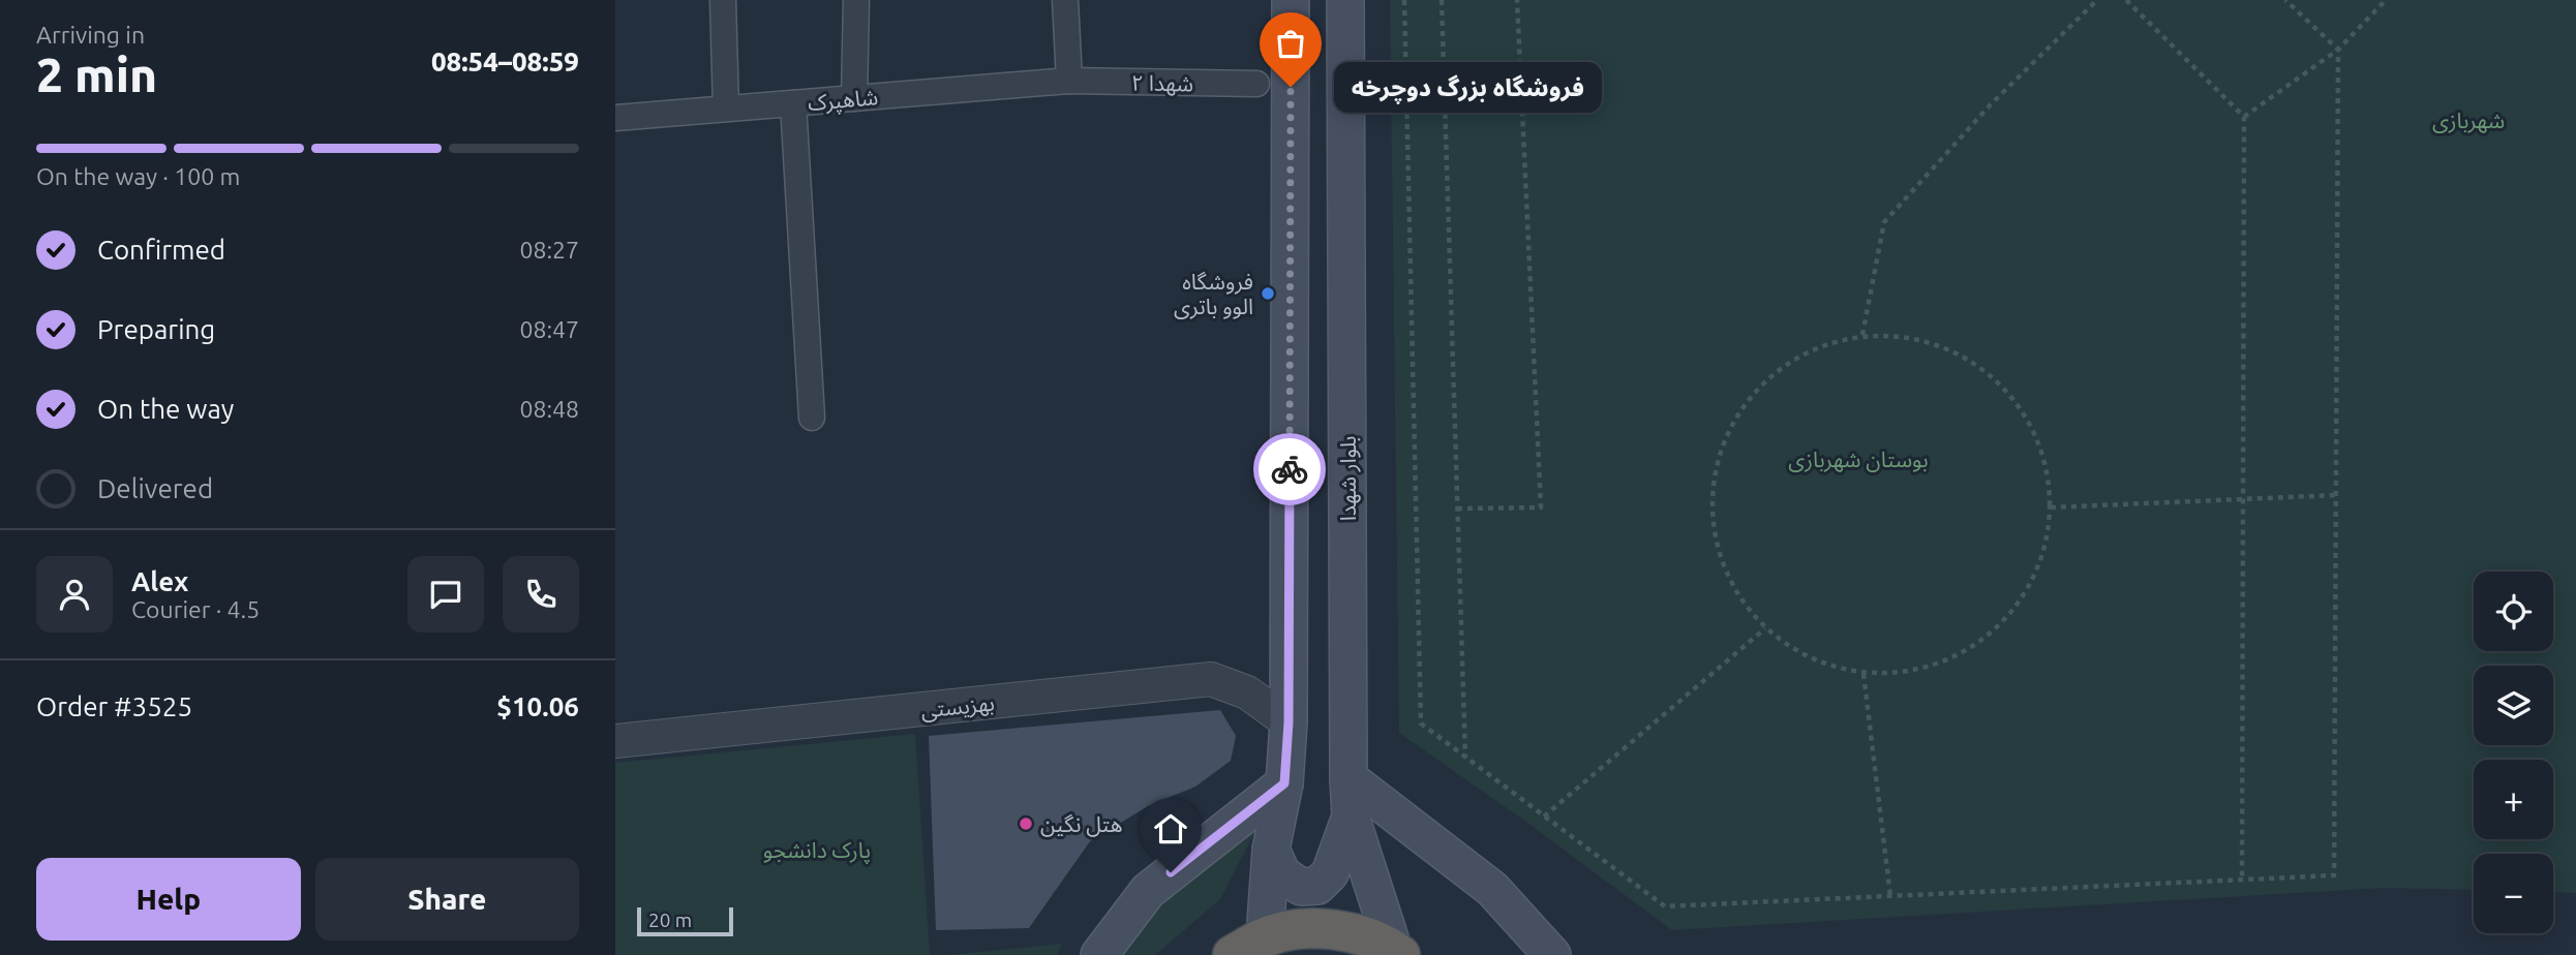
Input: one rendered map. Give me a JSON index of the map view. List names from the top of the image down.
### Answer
{
  "streets": {
    "main road": ["بلوار شهدا"],
    "street": ["شهدا ۲", "شاهپرک", "بهزیستی"]
  },
  "crossings": [
    ["شهدا ۲", "شاهپرک"]
  ],
  "parks": ["شهربازی", "بوستان شهربازی", "پارک دانشجو"],
  "places": ["فروشگاه بزرگ دوچرخه", "فروشگاه الوو باتری", "هتل نگین"],
  "scale_bar": "20 m",
  "page": {
    "heading": ["2 min", "Arriving in", "08:54–08:59"],
    "panel": [
      "Alex",
      "Courier · 4.5",
      "Order #3525",
      "$10.06"
    ],
    "bubble": "فروشگاه بزرگ دوچرخه",
    "bar": "On the way · 100 m",
    "list": [
      ["Confirmed", "08:27"],
      ["Preparing", "08:47"],
      ["On the way", "08:48"],
      "Delivered"
    ],
    "map_buttons": ["+", "−"],
    "buttons": ["Help", "Share"],
    "scale": "20 m"
  }
}
